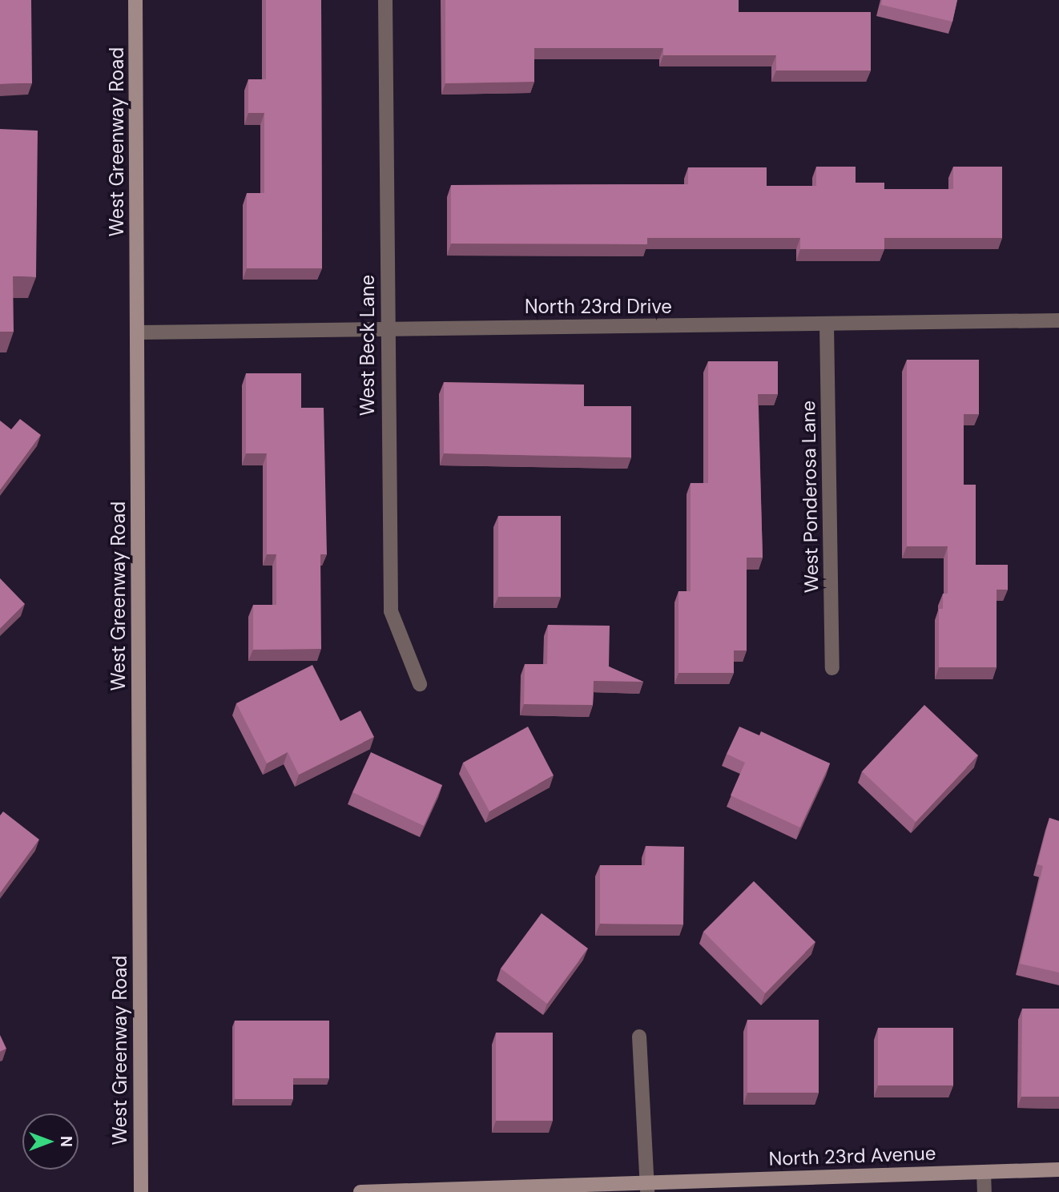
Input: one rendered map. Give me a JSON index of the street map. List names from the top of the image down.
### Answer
{
  "streets": {
    "main road": ["West Greenway Road", "North 23rd Avenue"],
    "street": ["North 23rd Drive", "West Beck Lane", "West Ponderosa Lane"]
  },
  "crossings": [
    ["West Greenway Road", "North 23rd Drive"],
    ["North 23rd Drive", "West Beck Lane"],
    ["North 23rd Drive", "West Ponderosa Lane"]
  ],
  "north": "right"
}
